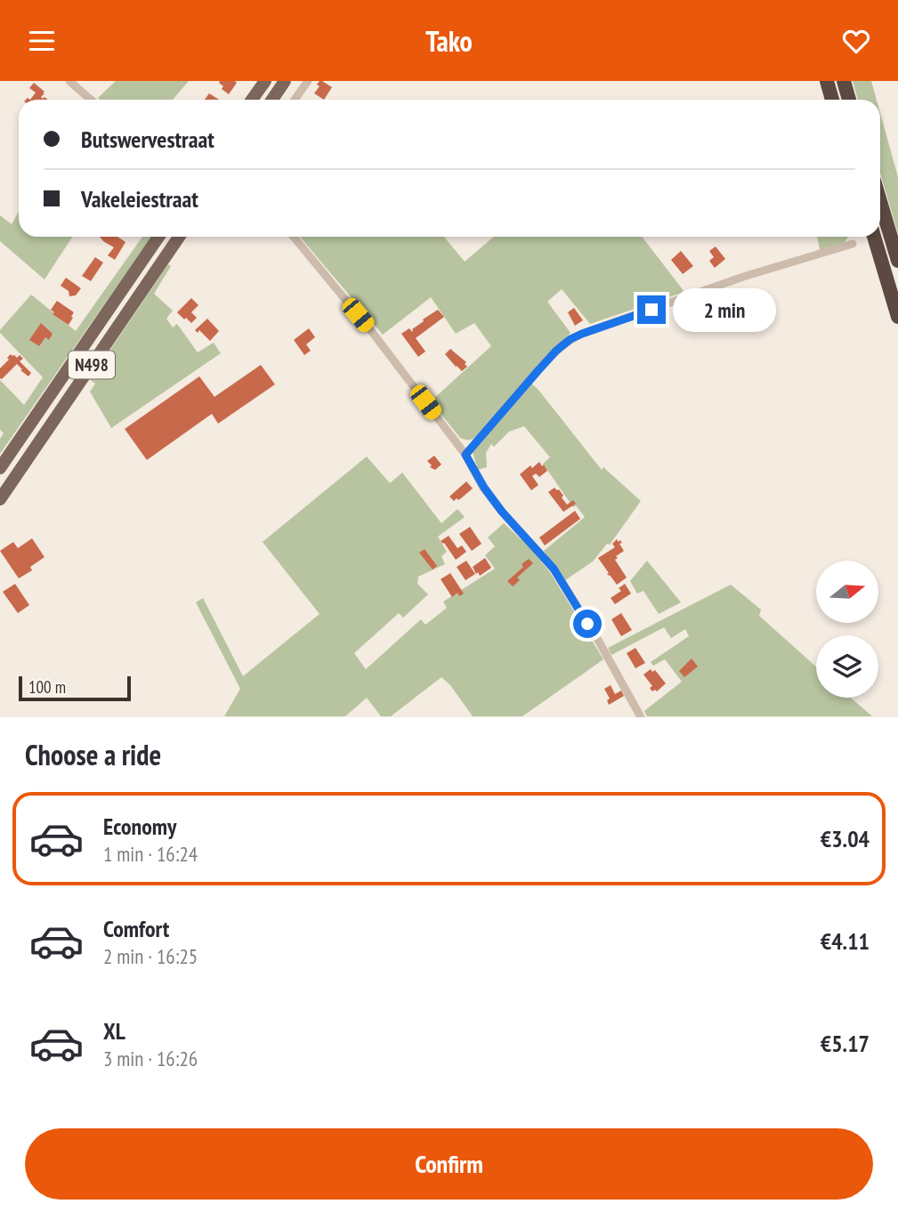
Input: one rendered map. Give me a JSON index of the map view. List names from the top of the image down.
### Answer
{
  "streets": {
    "main road": ["N498"]
  },
  "scale_bar": "100 m",
  "north": "right",
  "page": {
    "header": "Tako",
    "banner": ["Butswervestraat", "Vakeleiestraat"],
    "bubble": "2 min",
    "scale": "100 m",
    "heading": "Choose a ride",
    "list": [
      {
        "name": "Economy",
        "note": "1 min · 16:24",
        "value": "€3.04"
      },
      {
        "name": "Comfort",
        "note": "2 min · 16:25",
        "value": "€4.11"
      },
      {
        "name": "XL",
        "note": "3 min · 16:26",
        "value": "€5.17"
      }
    ],
    "buttons": "Confirm"
  }
}
